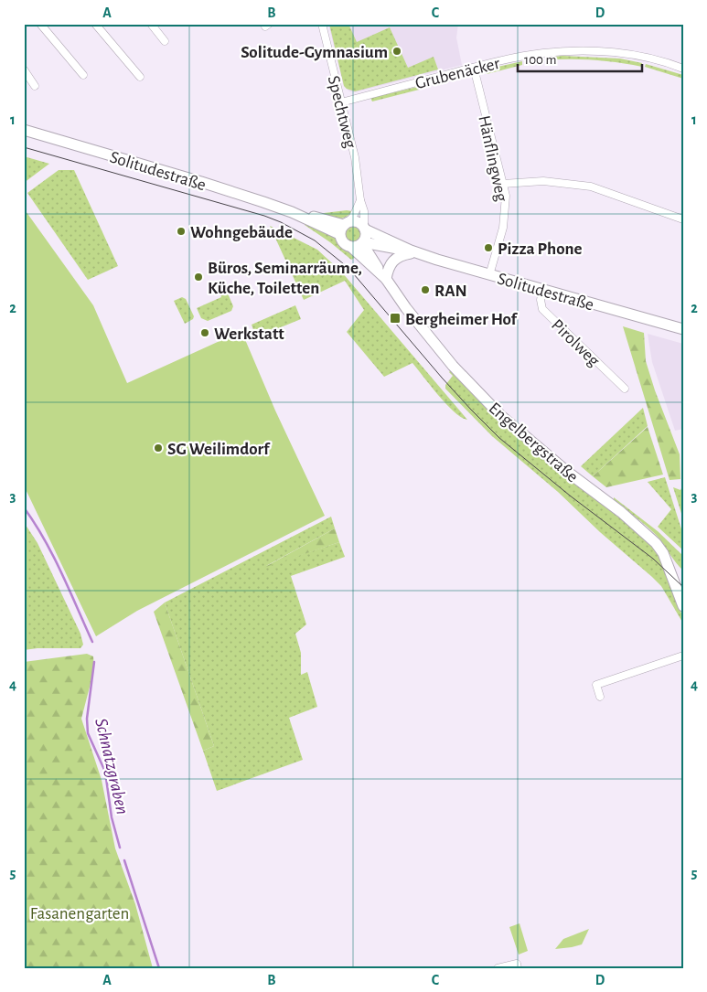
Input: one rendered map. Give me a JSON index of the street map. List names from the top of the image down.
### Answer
{
  "streets": {
    "main road": ["Solitudestraße", "Engelbergstraße"],
    "street": [
      "Grubenäcker",
      "Spechtweg",
      "Hänflingweg",
      "Pirolweg"
    ]
  },
  "crossings": [
    ["Grubenäcker", "Spechtweg"],
    ["Grubenäcker", "Hänflingweg"],
    ["Spechtweg", "Solitudestraße"],
    ["Spechtweg", "Engelbergstraße"],
    ["Hänflingweg", "Solitudestraße"],
    ["Solitudestraße", "Pirolweg"],
    ["Solitudestraße", "Engelbergstraße"]
  ],
  "water": ["Schnatzgraben"],
  "parks": ["Fasanengarten"],
  "places": {
    "other": [
      "Solitude-Gymnasium",
      "Wohngebäude",
      "Pizza Phone",
      "Büros, Seminarräume, Küche, Toiletten",
      "RAN",
      "Werkstatt",
      "SG Weilimdorf"
    ],
    "transit": ["Bergheimer Hof"]
  },
  "scale_bar": "100 m",
  "grid": {
    "columns": [
      "A",
      "B",
      "C",
      "D"
    ],
    "rows": [
      "1",
      "2",
      "3",
      "4",
      "5"
    ]
  }
}
